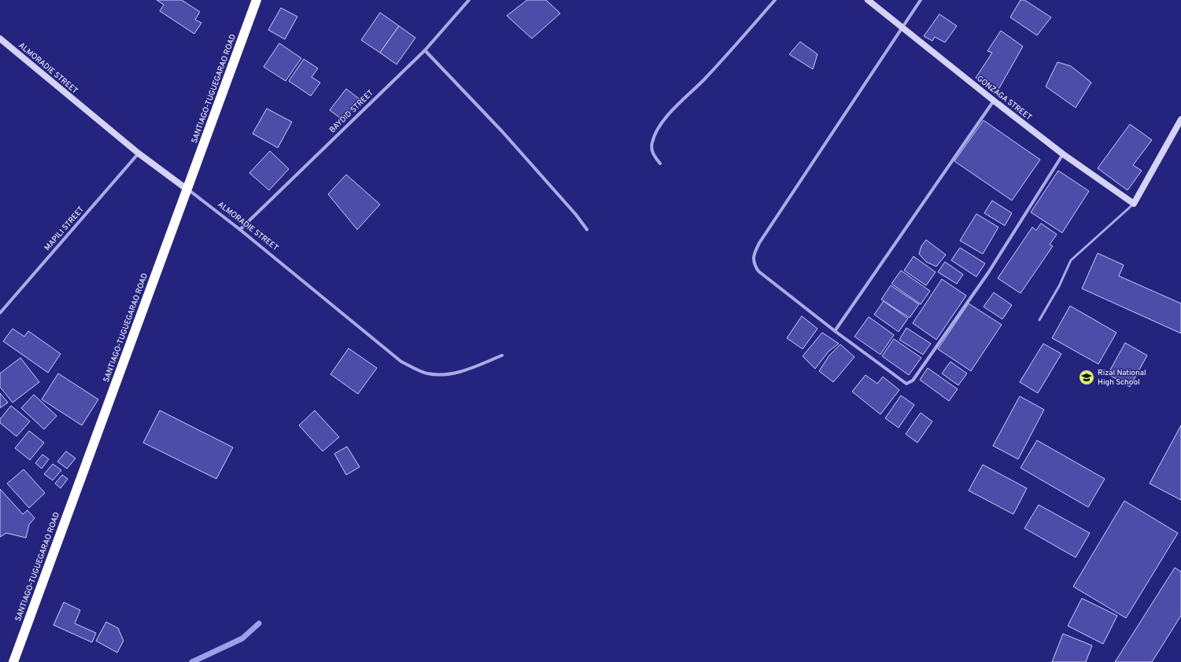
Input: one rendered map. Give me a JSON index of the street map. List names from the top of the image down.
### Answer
{
  "streets": {
    "highway": ["SANTIAGO-TUGUEGARAO ROAD"],
    "street": [
      "ALMORADIE STREET",
      "GONZAGA STREET",
      "BAYDID STREET",
      "MAPILI STREET"
    ]
  },
  "crossings": [
    ["ALMORADIE STREET", "SANTIAGO-TUGUEGARAO ROAD"],
    ["ALMORADIE STREET", "BAYDID STREET"],
    ["ALMORADIE STREET", "MAPILI STREET"]
  ],
  "places": {
    "school or university": ["Rizal National High School"]
  }
}
